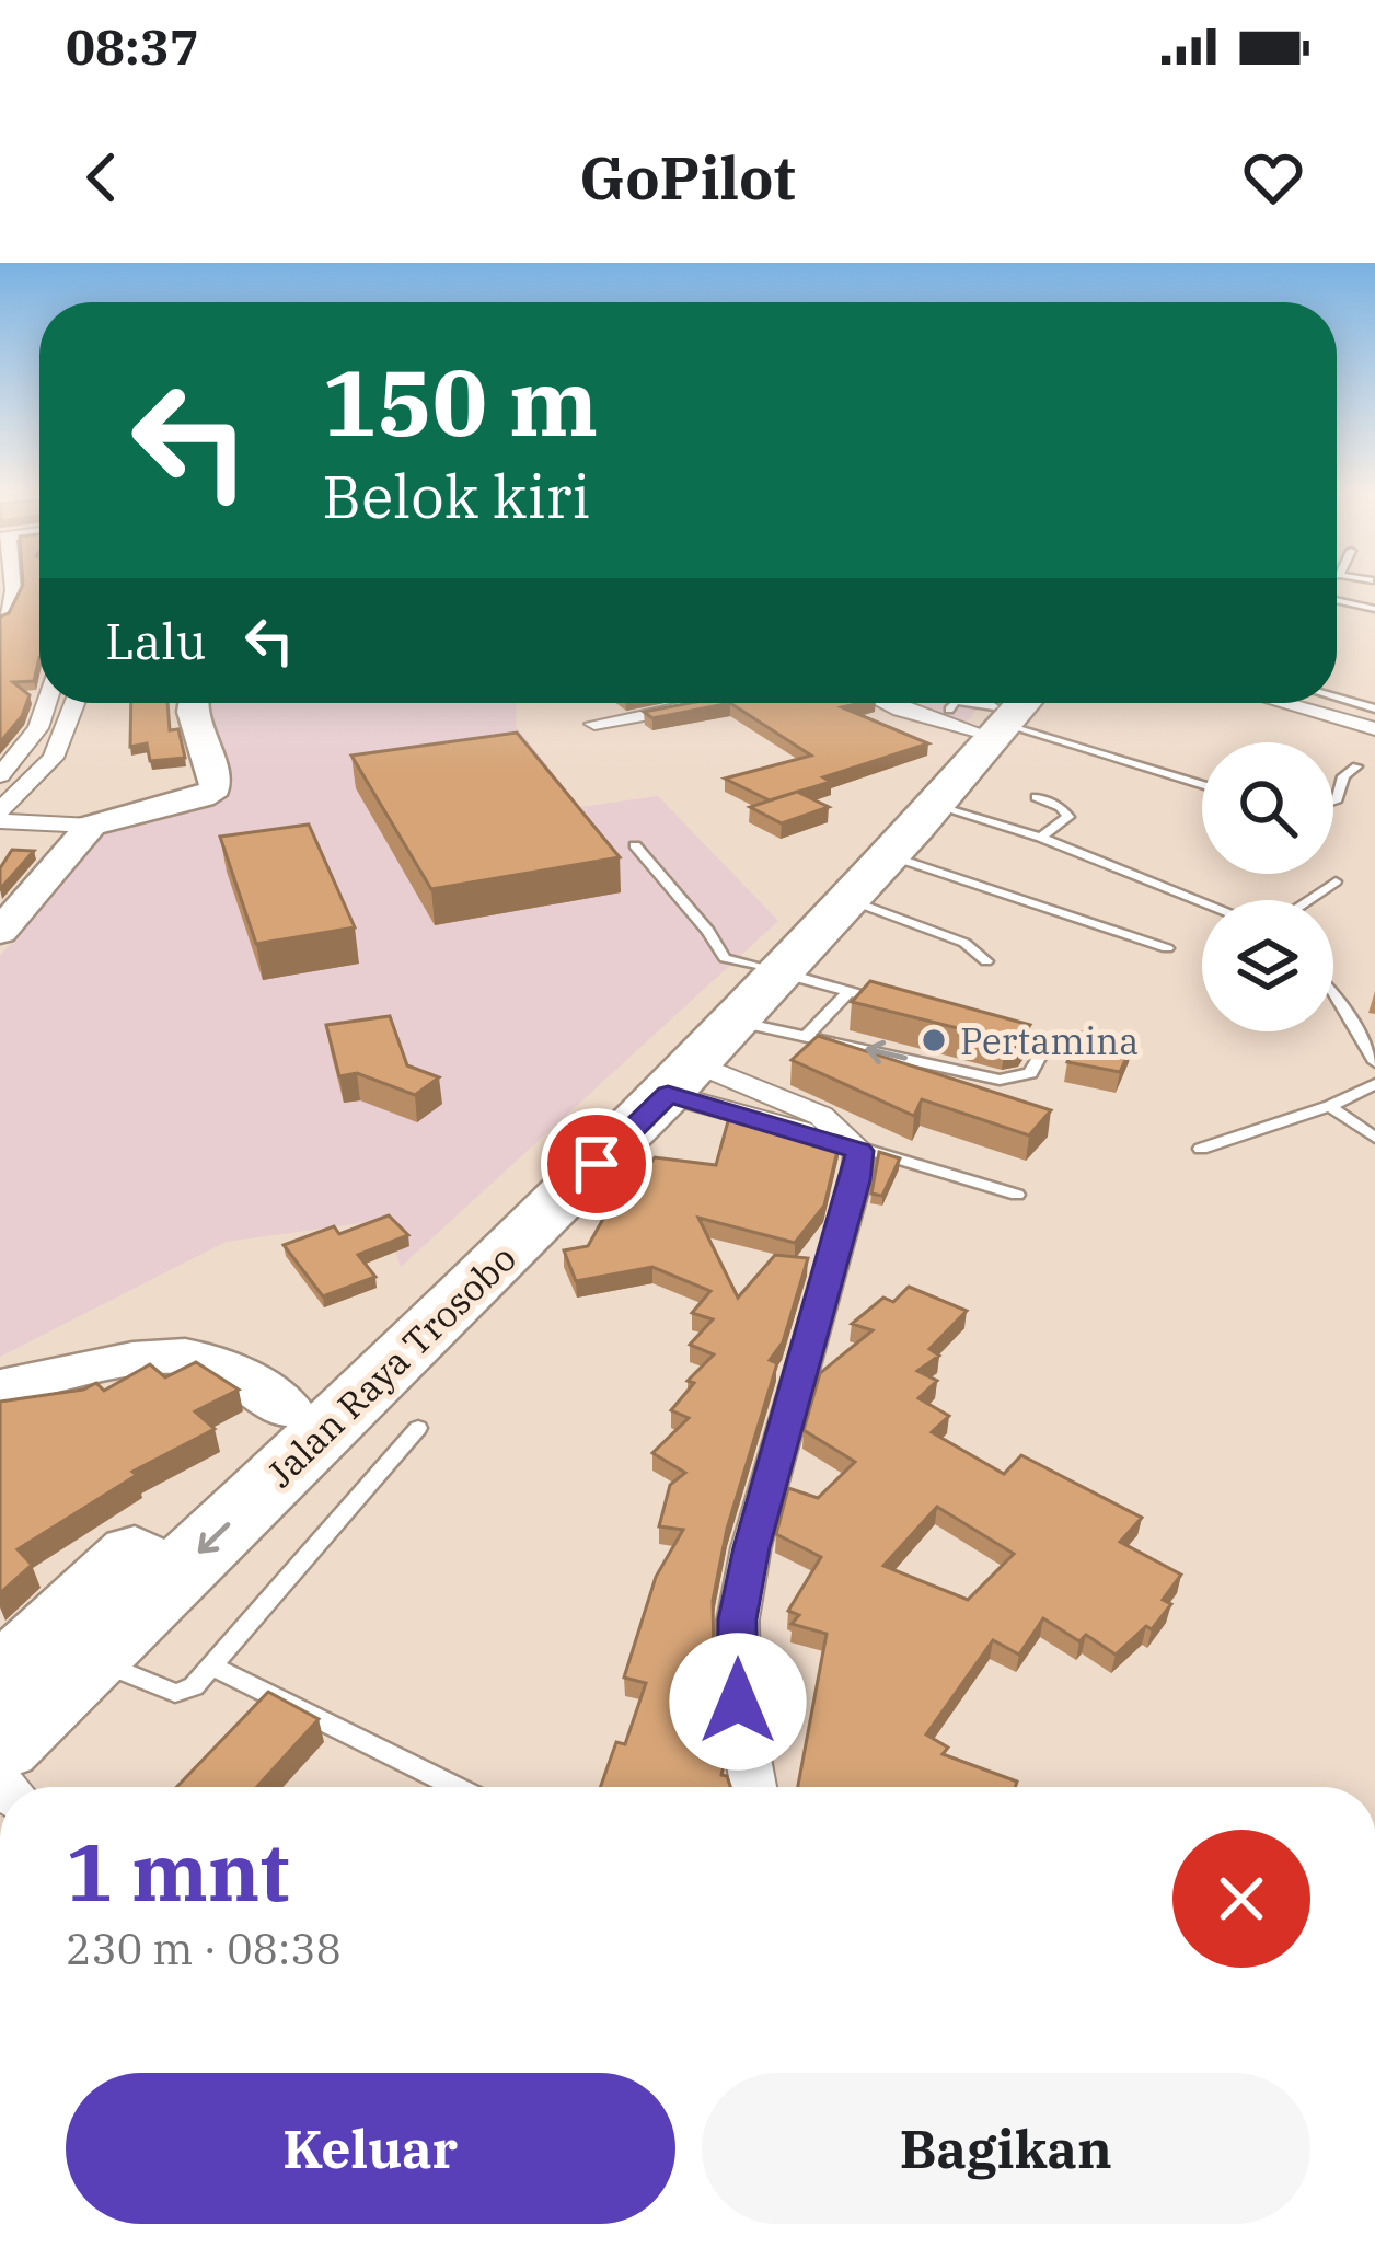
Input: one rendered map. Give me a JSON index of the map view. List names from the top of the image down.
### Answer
{
  "streets": {
    "highway": ["Jalan Raya Trosobo"]
  },
  "places": ["Pertamina"],
  "page": {
    "status": "08:37",
    "header": "GoPilot",
    "turn": ["150 m", "Belok kiri"],
    "then": "Lalu",
    "heading": ["1 mnt", "230 m · 08:38"],
    "buttons": ["Keluar", "Bagikan"]
  }
}
